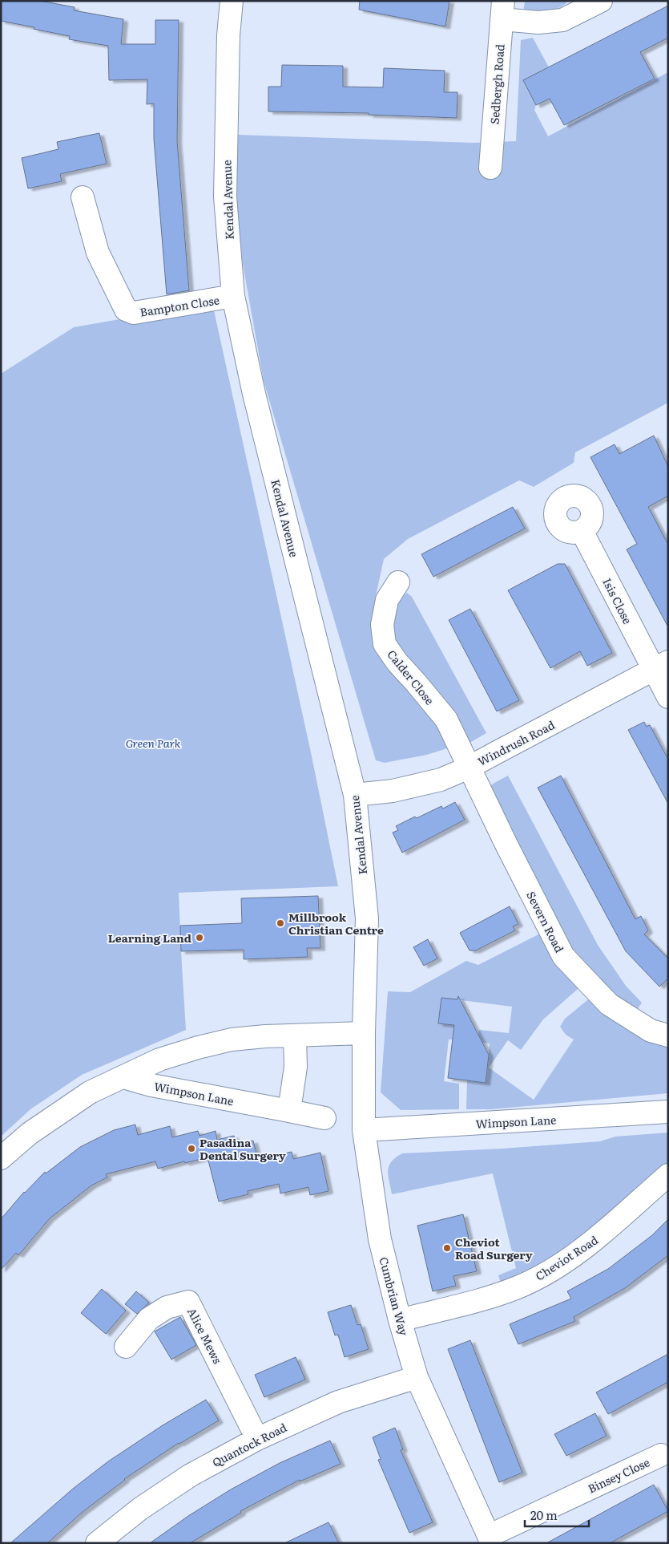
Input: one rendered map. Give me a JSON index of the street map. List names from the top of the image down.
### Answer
{
  "streets": {
    "street": [
      "Sedbergh Road",
      "Kendal Avenue",
      "Bampton Close",
      "Isis Close",
      "Calder Close",
      "Windrush Road",
      "Severn Road",
      "Wimpson Lane",
      "Cheviot Road",
      "Cumbrian Way",
      "Alice Mews",
      "Quantock Road",
      "Binsey Close"
    ]
  },
  "crossings": [
    ["Kendal Avenue", "Bampton Close"],
    ["Kendal Avenue", "Windrush Road"],
    ["Kendal Avenue", "Wimpson Lane"],
    ["Kendal Avenue", "Cumbrian Way"],
    ["Isis Close", "Windrush Road"],
    ["Calder Close", "Windrush Road"],
    ["Calder Close", "Severn Road"],
    ["Windrush Road", "Severn Road"],
    ["Wimpson Lane", "Cumbrian Way"],
    ["Cheviot Road", "Cumbrian Way"],
    ["Cumbrian Way", "Quantock Road"],
    ["Cumbrian Way", "Binsey Close"],
    ["Alice Mews", "Quantock Road"]
  ],
  "parks": ["Green Park"],
  "places": [
    "Millbrook Christian Centre",
    "Learning Land",
    "Pasadina Dental Surgery",
    "Cheviot Road Surgery"
  ],
  "scale_bar": "20 m"
}
